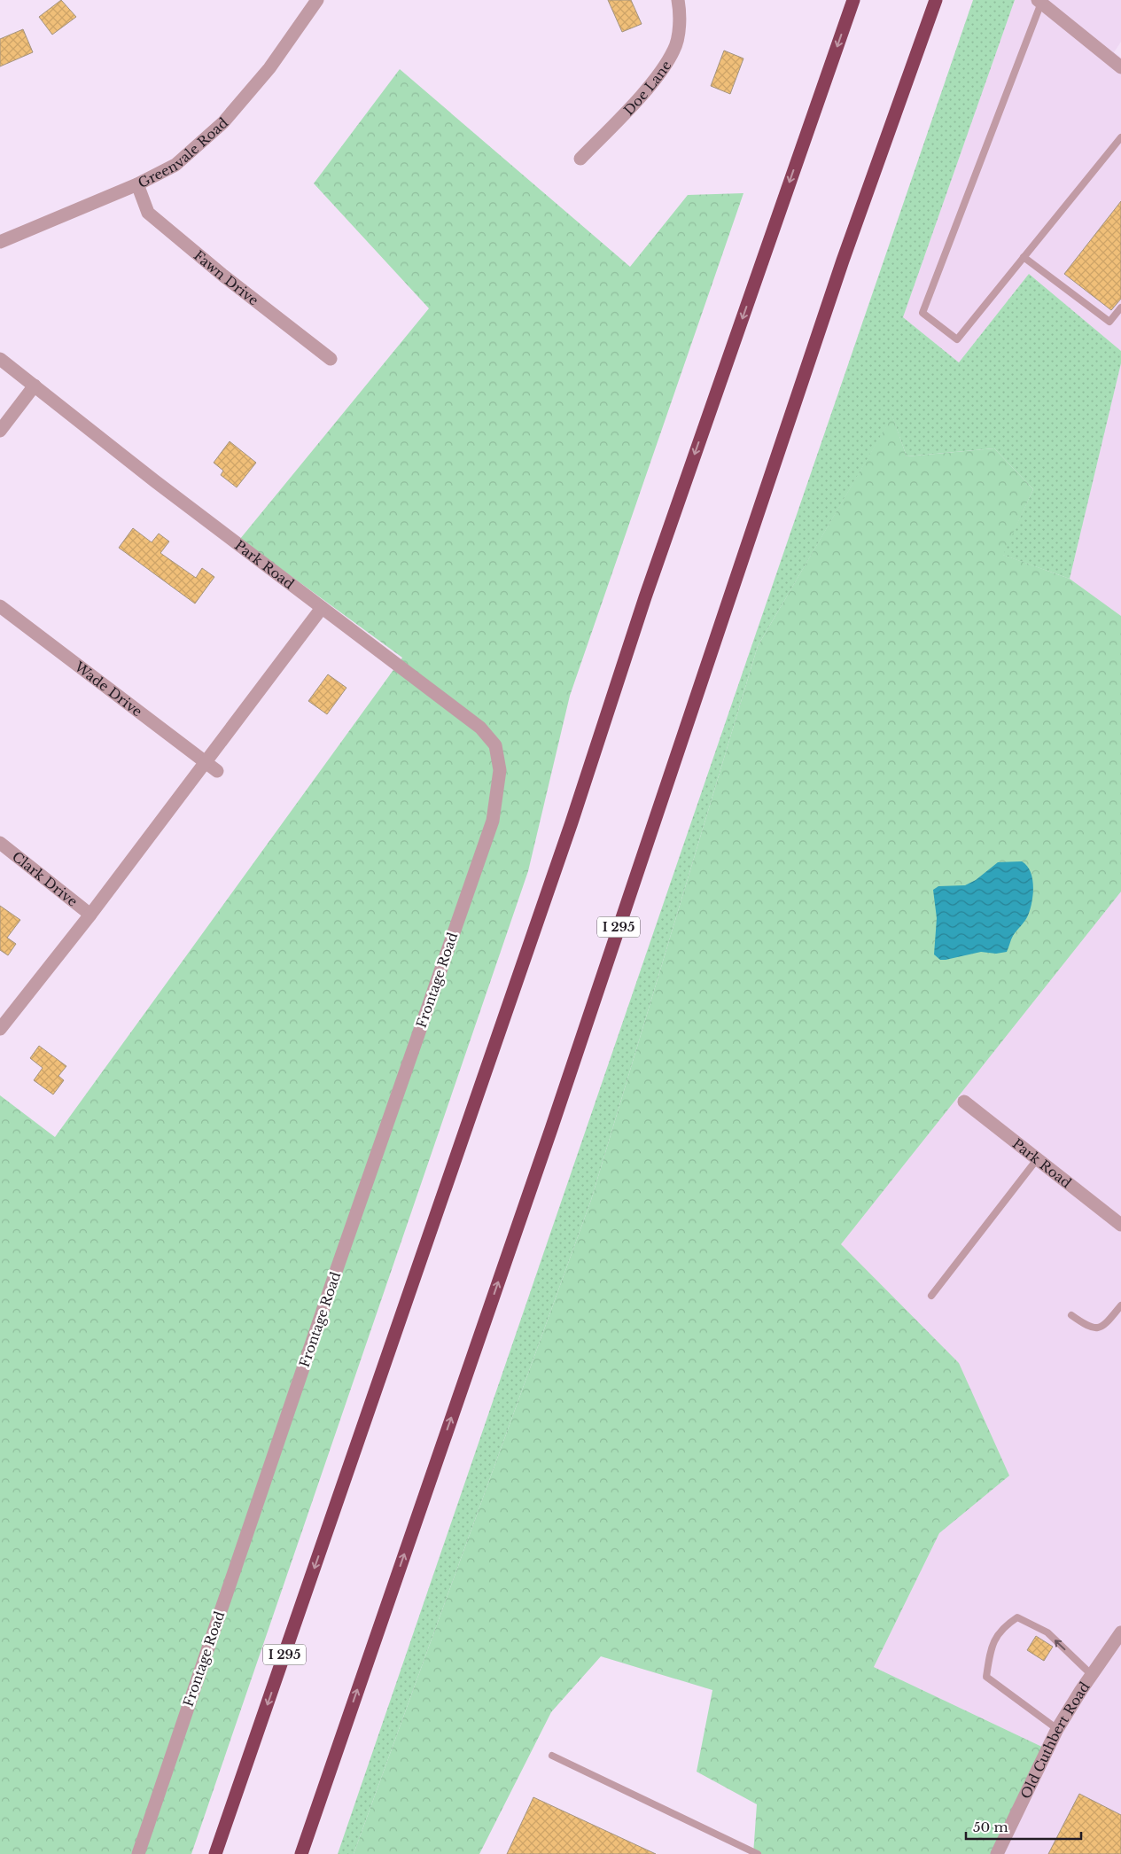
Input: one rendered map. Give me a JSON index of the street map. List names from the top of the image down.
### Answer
{
  "streets": {
    "highway": ["I 295"],
    "street": [
      "Doe Lane",
      "Greenvale Road",
      "Fawn Drive",
      "Park Road",
      "Wade Drive",
      "Clark Drive",
      "Frontage Road",
      "Old Cuthbert Road"
    ]
  },
  "crossings": [
    ["Greenvale Road", "Fawn Drive"],
    ["Park Road", "Frontage Road"]
  ],
  "scale_bar": "50 m"
}
